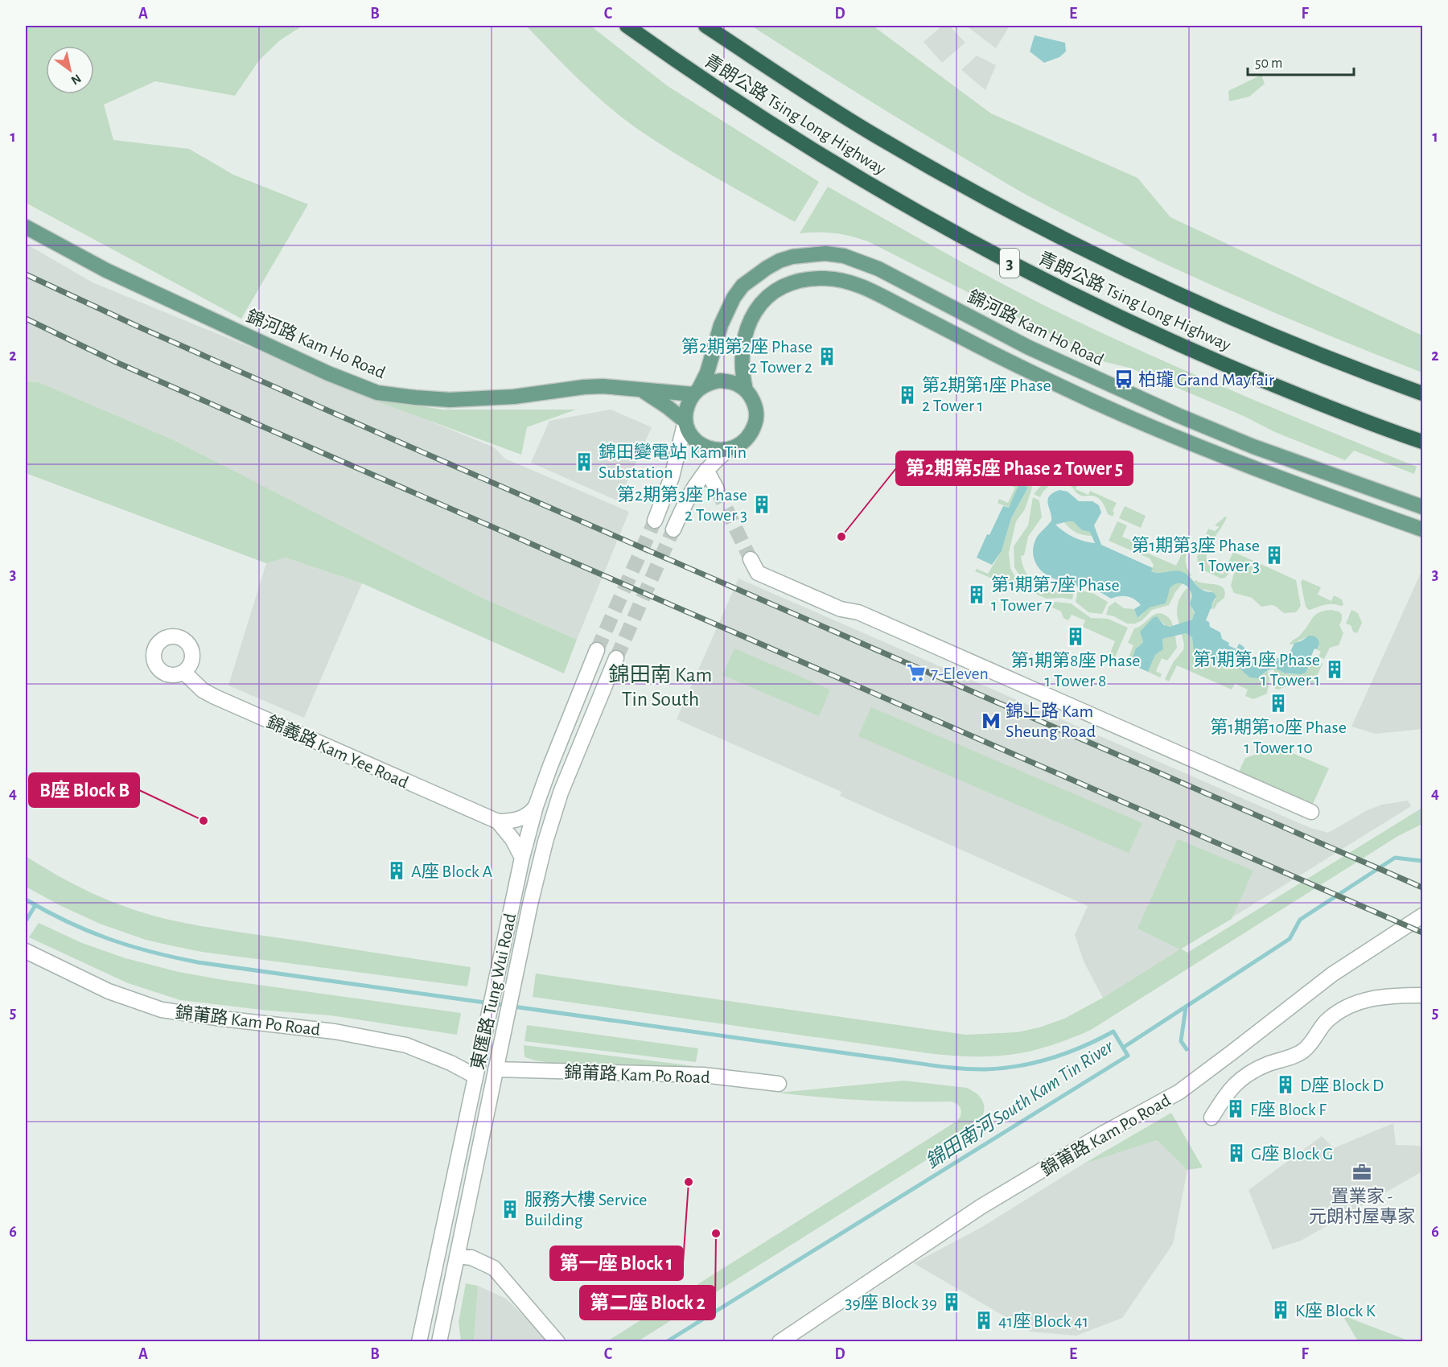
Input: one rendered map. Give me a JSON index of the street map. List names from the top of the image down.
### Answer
{
  "streets": {
    "highway": ["青朗公路 Tsing Long Highway", "3"],
    "main road": ["錦河路 Kam Ho Road"],
    "street": ["錦義路 Kam Yee Road", "東匯路 Tung Wui Road", "錦莆路 Kam Po Road"]
  },
  "crossings": [
    ["錦義路 Kam Yee Road", "東匯路 Tung Wui Road"],
    ["東匯路 Tung Wui Road", "錦莆路 Kam Po Road"]
  ],
  "districts": ["錦田南 Kam Tin South"],
  "water": ["錦田南河 South Kam Tin River"],
  "places": {
    "building": [
      "第2期第2座 Phase 2 Tower 2",
      "第2期第1座 Phase 2 Tower 1",
      "錦田變電站 Kam Tin Substation",
      "第2期第3座 Phase 2 Tower 3",
      "第1期第3座 Phase 1 Tower 3",
      "第1期第7座 Phase 1 Tower 7",
      "第1期第8座 Phase 1 Tower 8",
      "第1期第1座 Phase 1 Tower 1",
      "第1期第10座 Phase 1 Tower 10",
      "A座 Block A",
      "D座 Block D",
      "F座 Block F",
      "G座 Block G",
      "服務大樓 Service Building",
      "39座 Block 39",
      "K座 Block K",
      "41座 Block 41"
    ],
    "bus stop": ["柏瓏 Grand Mayfair"],
    "other": [
      "第2期第5座 Phase 2 Tower 5",
      "B座 Block B",
      "第一座 Block 1",
      "第二座 Block 2"
    ],
    "supermarket": ["7-Eleven"],
    "metro station": ["錦上路 Kam Sheung Road"],
    "office": ["置業家 - 元朗村屋專家"]
  },
  "scale_bar": "50 m",
  "north": "bottom right",
  "grid": {
    "columns": [
      "A",
      "B",
      "C",
      "D",
      "E",
      "F"
    ],
    "rows": [
      "1",
      "2",
      "3",
      "4",
      "5",
      "6"
    ]
  }
}
